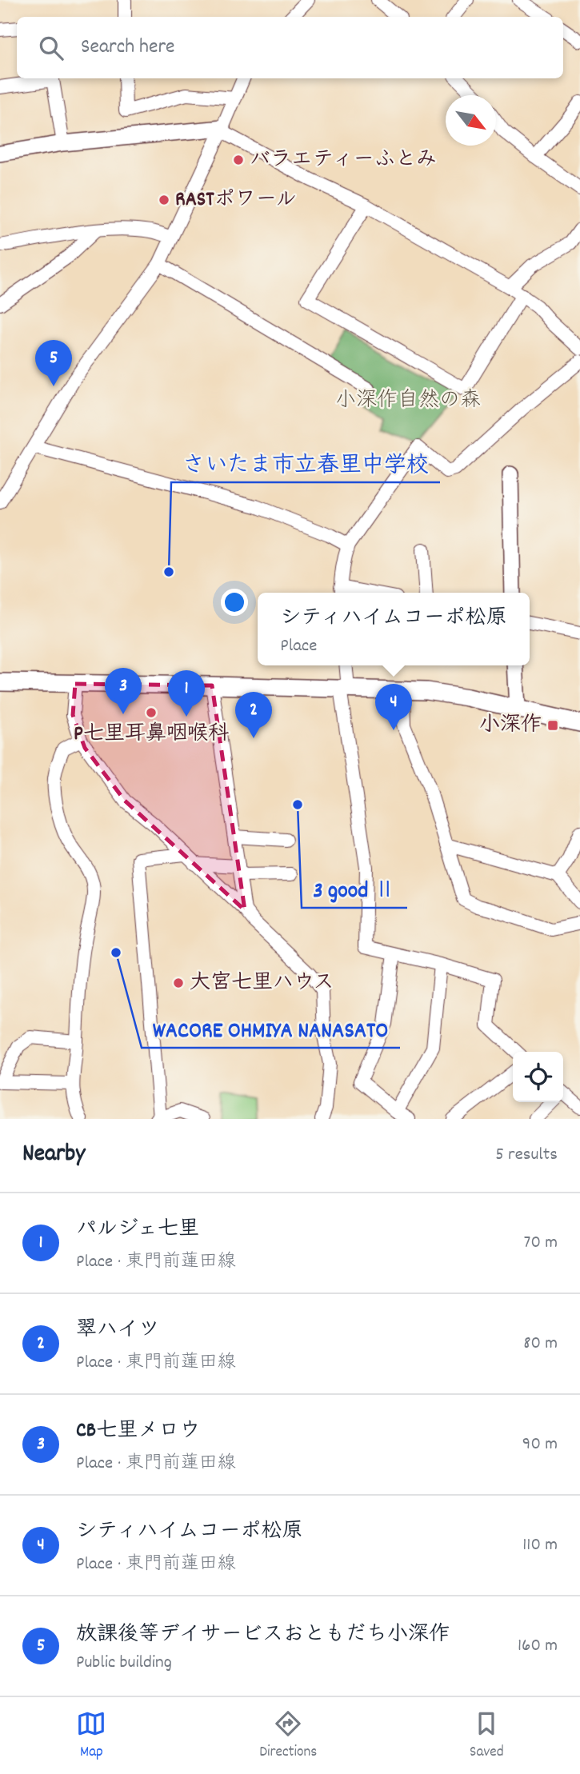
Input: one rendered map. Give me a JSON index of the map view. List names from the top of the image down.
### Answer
{
  "parks": ["小深作自然の森"],
  "places": {
    "other": [
      "バラエティーふとみ",
      "RASTポワール",
      "さいたま市立春里中学校",
      "P七里耳鼻咽喉科",
      "3 good Ⅱ",
      "WACORE OHMIYA NANASATO",
      "大宮七里ハウス"
    ],
    "transit": ["小深作"]
  },
  "north": "bottom right",
  "page": {
    "search": "Search here",
    "pins": [
      "5",
      "3",
      "1",
      "4",
      "2"
    ],
    "popup": ["シティハイムコーポ松原", "Place"],
    "heading": ["Nearby", "5 results"],
    "list": [
      {
        "mark": "1",
        "name": "パルジェ七里",
        "note": "Place · 東門前蓮田線",
        "value": "70 m"
      },
      {
        "mark": "2",
        "name": "翠ハイツ",
        "note": "Place · 東門前蓮田線",
        "value": "80 m"
      },
      {
        "mark": "3",
        "name": "CB七里メロウ",
        "note": "Place · 東門前蓮田線",
        "value": "90 m"
      },
      {
        "mark": "4",
        "name": "シティハイムコーポ松原",
        "note": "Place · 東門前蓮田線",
        "value": "110 m"
      },
      {
        "mark": "5",
        "name": "放課後等デイサービスおともだち小深作",
        "note": "Public building",
        "value": "160 m"
      }
    ],
    "nav": ["Map", "Directions", "Saved"]
  }
}
